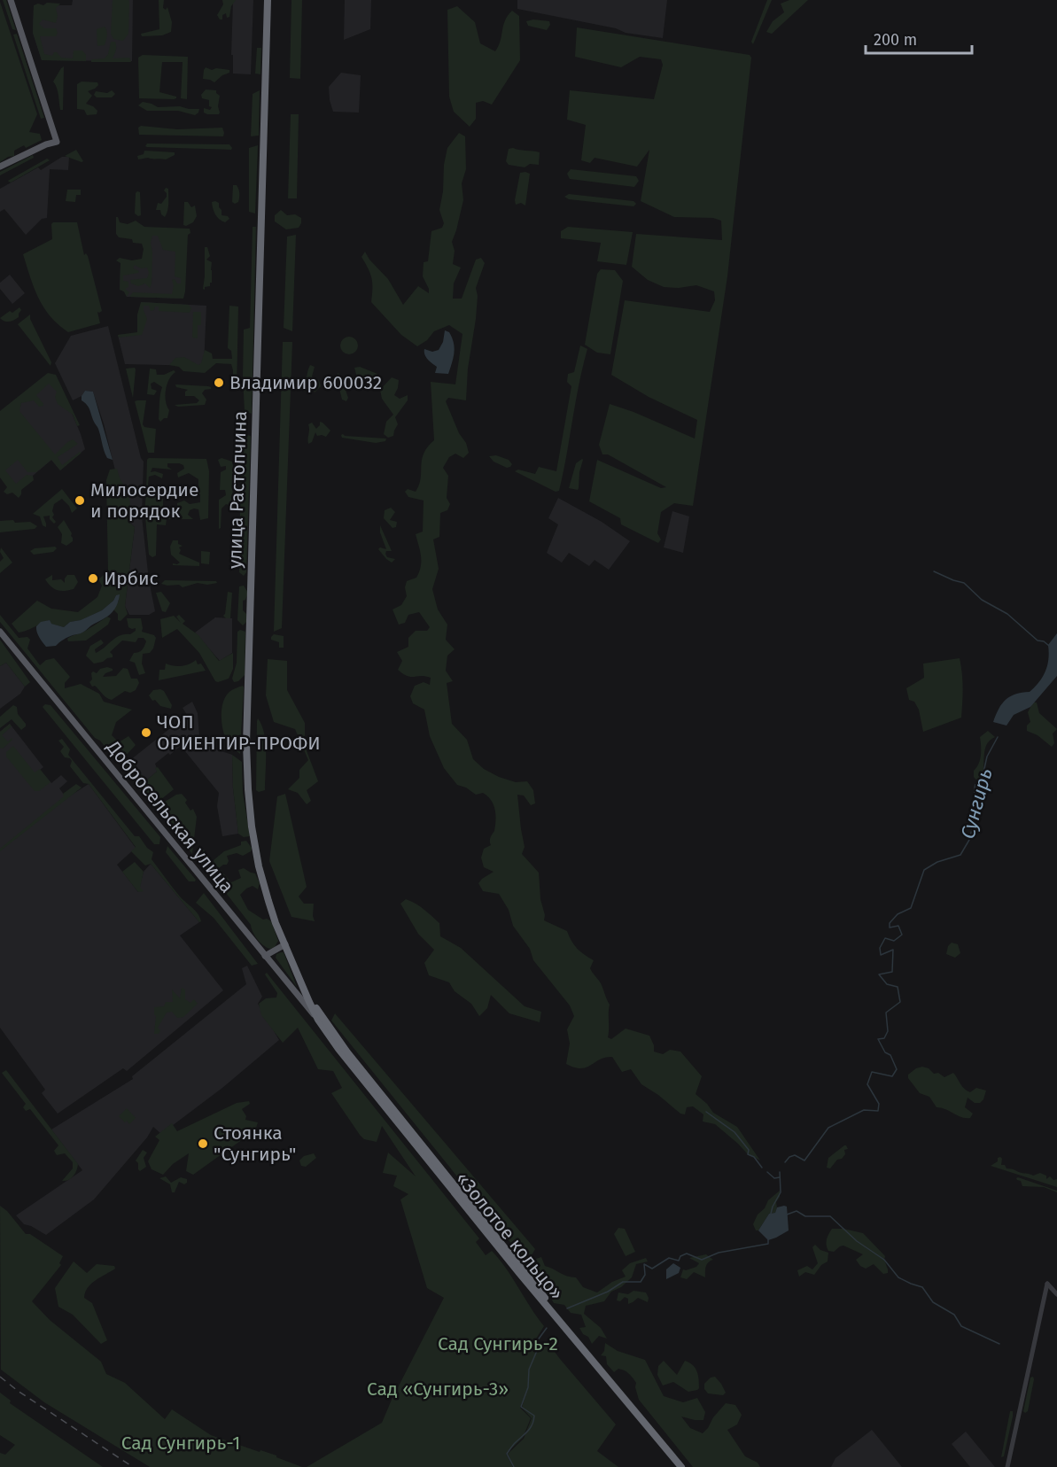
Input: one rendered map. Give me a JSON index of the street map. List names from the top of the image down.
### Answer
{
  "streets": {
    "highway": ["улица Растопчина", "«Золотое кольцо»"],
    "main road": ["Добросельская улица"]
  },
  "crossings": [
    ["улица Растопчина", "Добросельская улица"],
    ["улица Растопчина", "«Золотое кольцо»"],
    ["Добросельская улица", "«Золотое кольцо»"]
  ],
  "water": ["Сунгирь"],
  "parks": ["Сад Сунгирь-2", "Сад «Сунгирь-3»", "Сад Сунгирь-1"],
  "places": [
    "Владимир 600032",
    "Милосердие и порядок",
    "Ирбис",
    "ЧОП ОРИЕНТИР-ПРОФИ",
    "Стоянка \"Сунгирь\""
  ],
  "scale_bar": "200 m"
}
